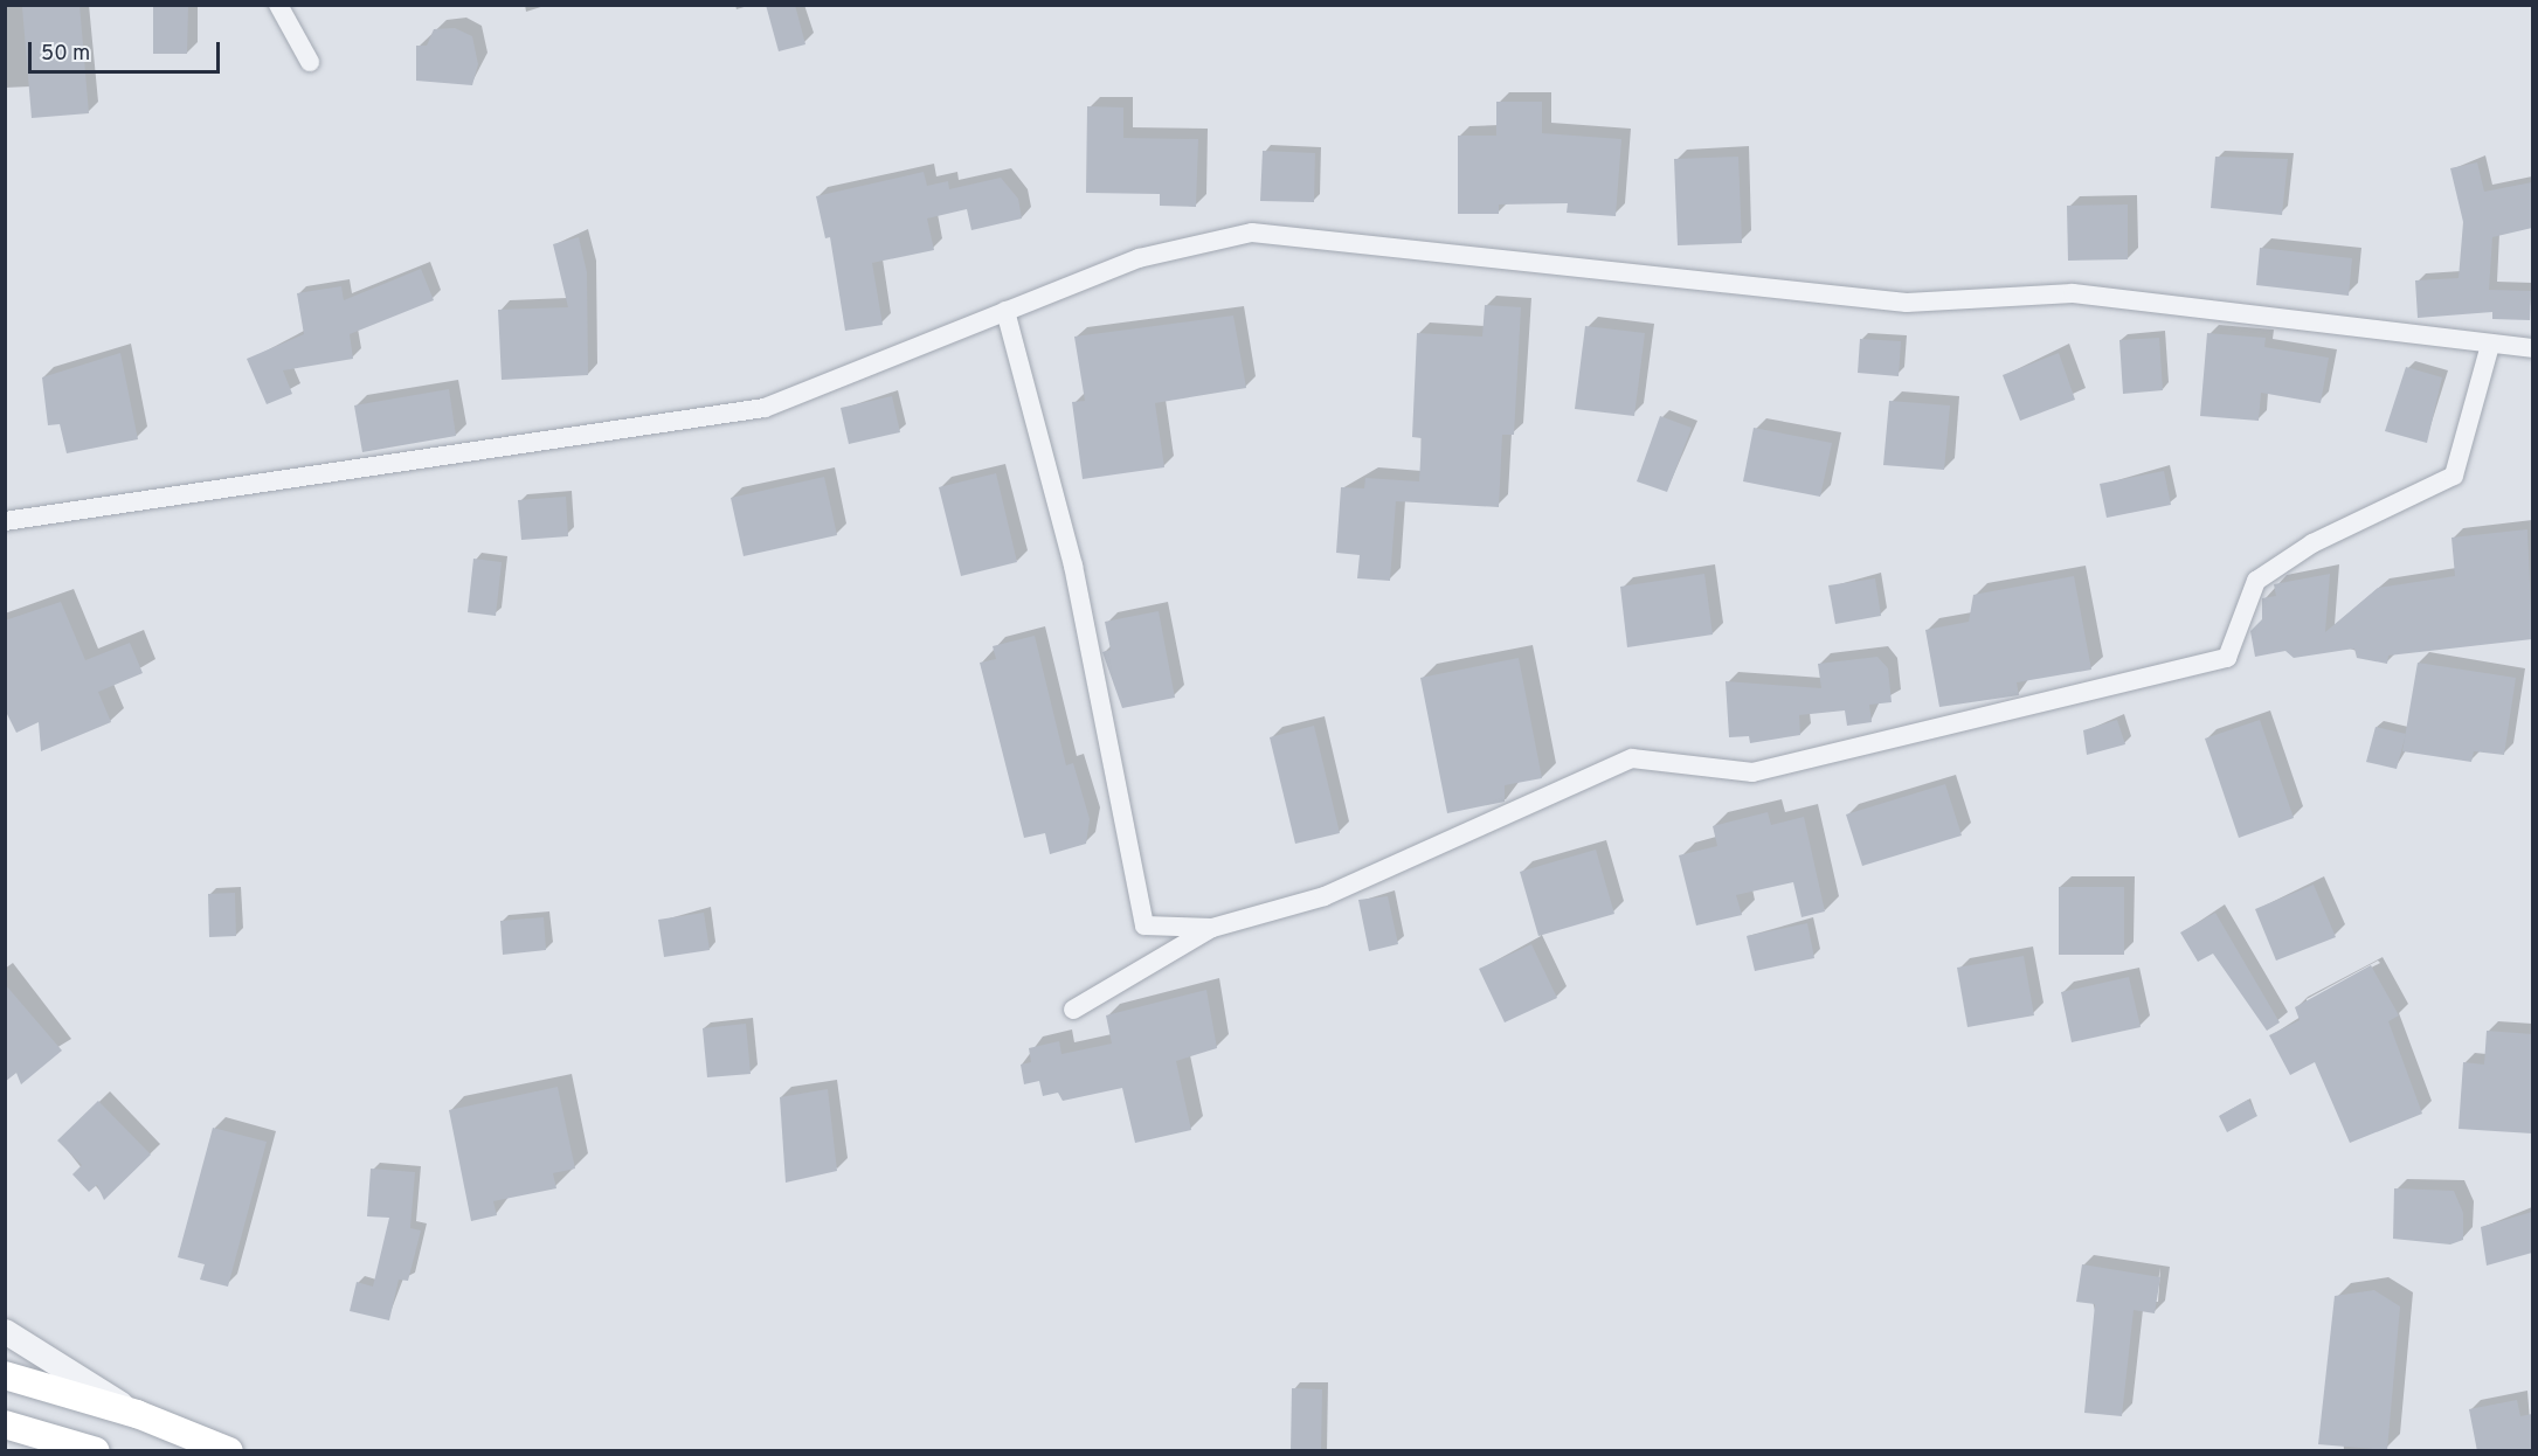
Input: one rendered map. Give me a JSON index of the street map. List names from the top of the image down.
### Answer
{
  "scale_bar": "50 m"
}
